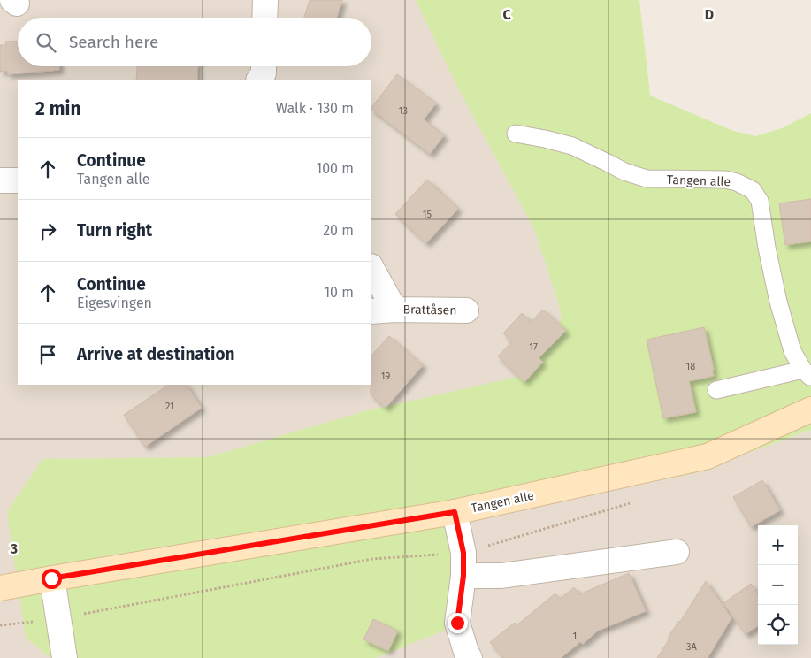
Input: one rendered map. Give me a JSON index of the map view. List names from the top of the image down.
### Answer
{
  "streets": {
    "main road": ["Tangen alle"],
    "street": ["Brattåsen"]
  },
  "house_numbers": [
    "13",
    "15",
    "17",
    "18",
    "19",
    "21",
    "1",
    "3A"
  ],
  "page": {
    "search": "Search here",
    "heading": ["2 min", "Walk · 130 m"],
    "list": [
      ["Continue", "Tangen alle", "100 m"],
      ["Turn right", "20 m"],
      ["Continue", "Eigesvingen", "10 m"],
      "Arrive at destination"
    ],
    "map_buttons": ["+", "−"]
  },
  "grid": {
    "columns": ["C", "D"],
    "rows": ["3"]
  }
}
